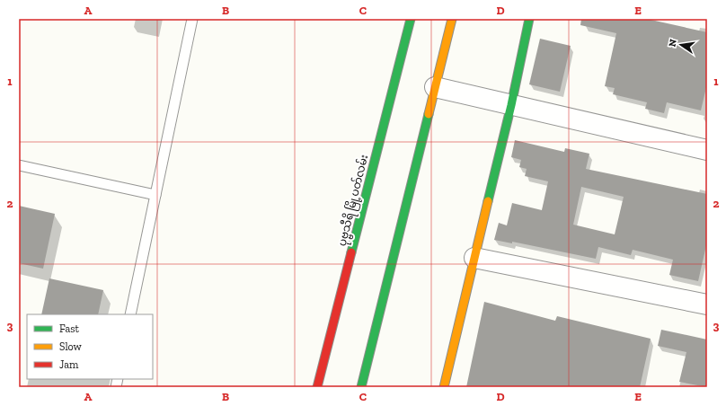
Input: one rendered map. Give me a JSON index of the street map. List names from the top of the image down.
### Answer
{
  "streets": {
    "main road": ["ပုဗ္ဗသီရိ မြို့ပတ်လမ်း"]
  },
  "legend": ["Fast", "Slow", "Jam"],
  "north": "left",
  "grid": {
    "columns": [
      "A",
      "B",
      "C",
      "D",
      "E"
    ],
    "rows": ["1", "2", "3"]
  }
}
